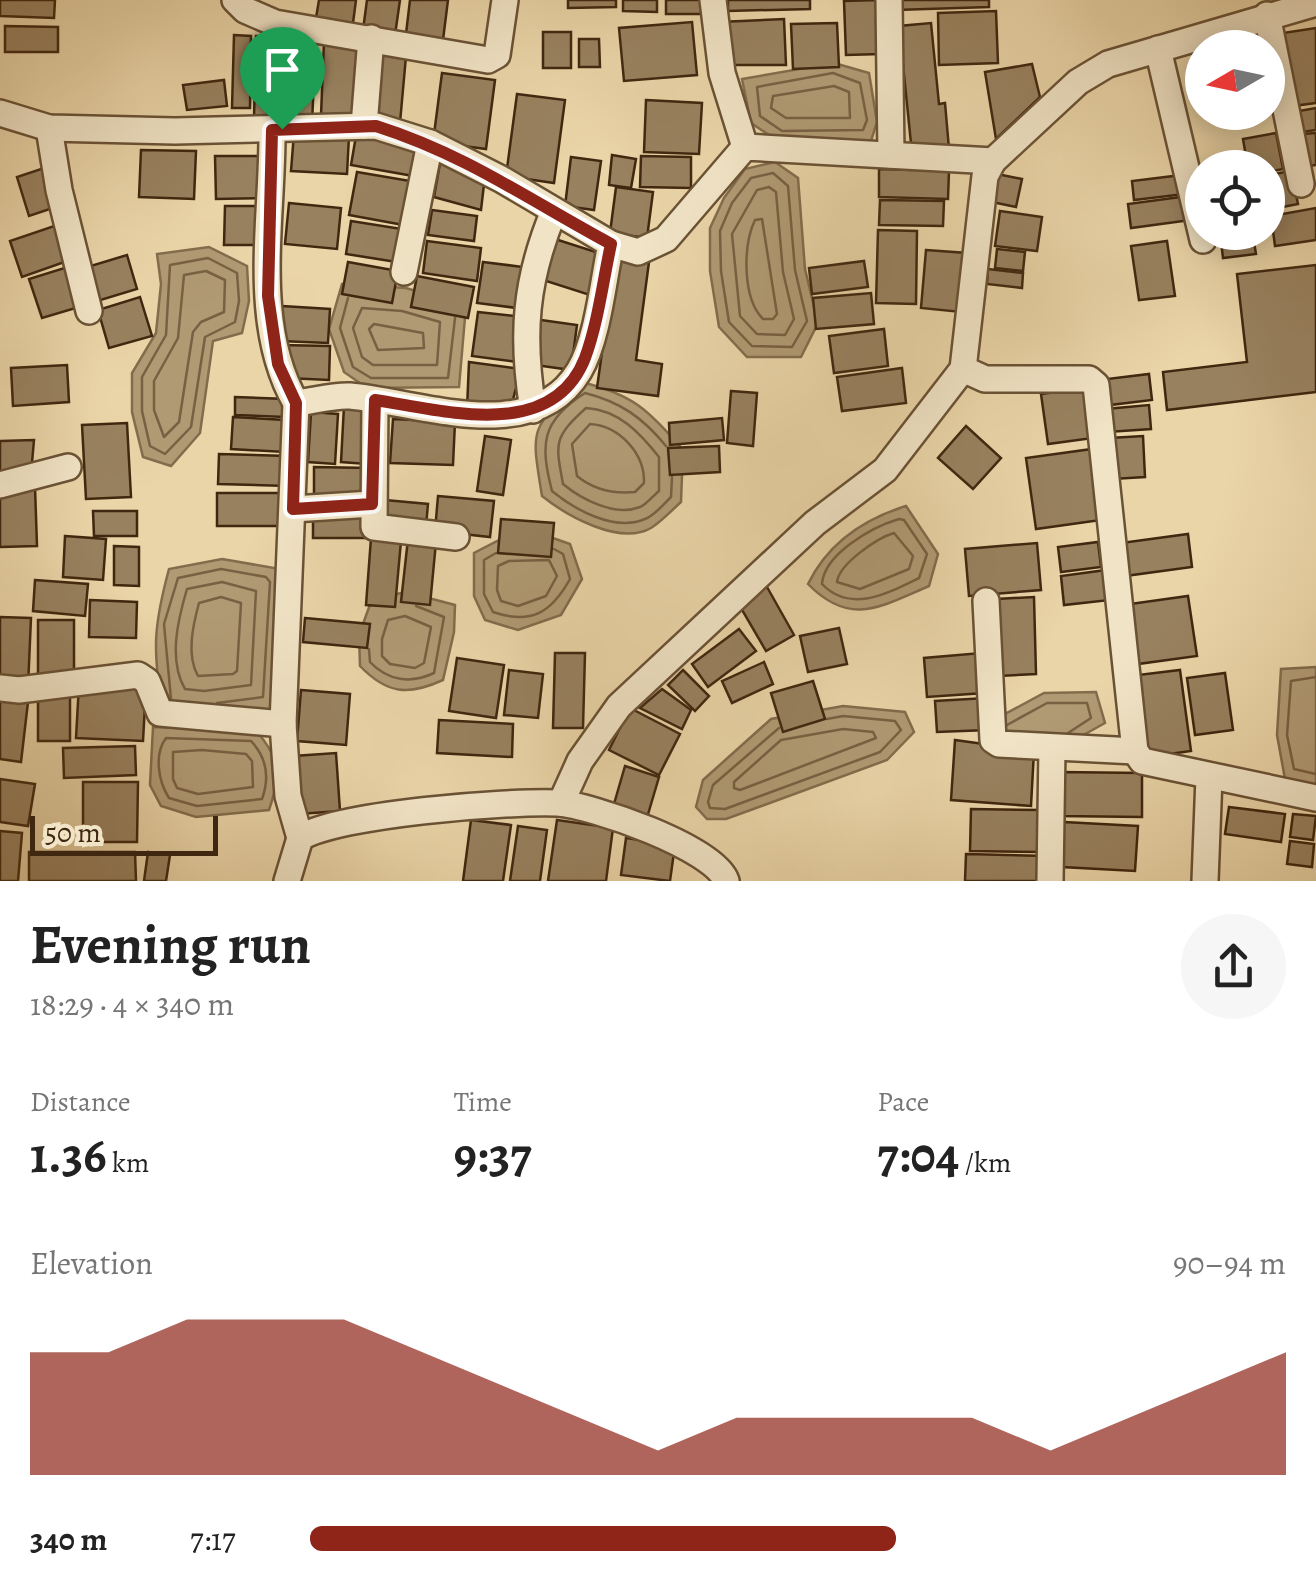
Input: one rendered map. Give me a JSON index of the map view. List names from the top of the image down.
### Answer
{
  "scale_bar": "50 m",
  "north": "left",
  "page": {
    "scale": "50 m",
    "heading": ["Evening run", "18:29 · 4 × 340 m"],
    "stats": [
      ["Distance", "1.36 km"],
      ["Time", "9:37"],
      ["Pace", "7:04 /km"]
    ],
    "chart": ["Elevation", "90–94 m"],
    "list": [
      {
        "name": "340 m",
        "note": "7:17"
      }
    ]
  }
}
